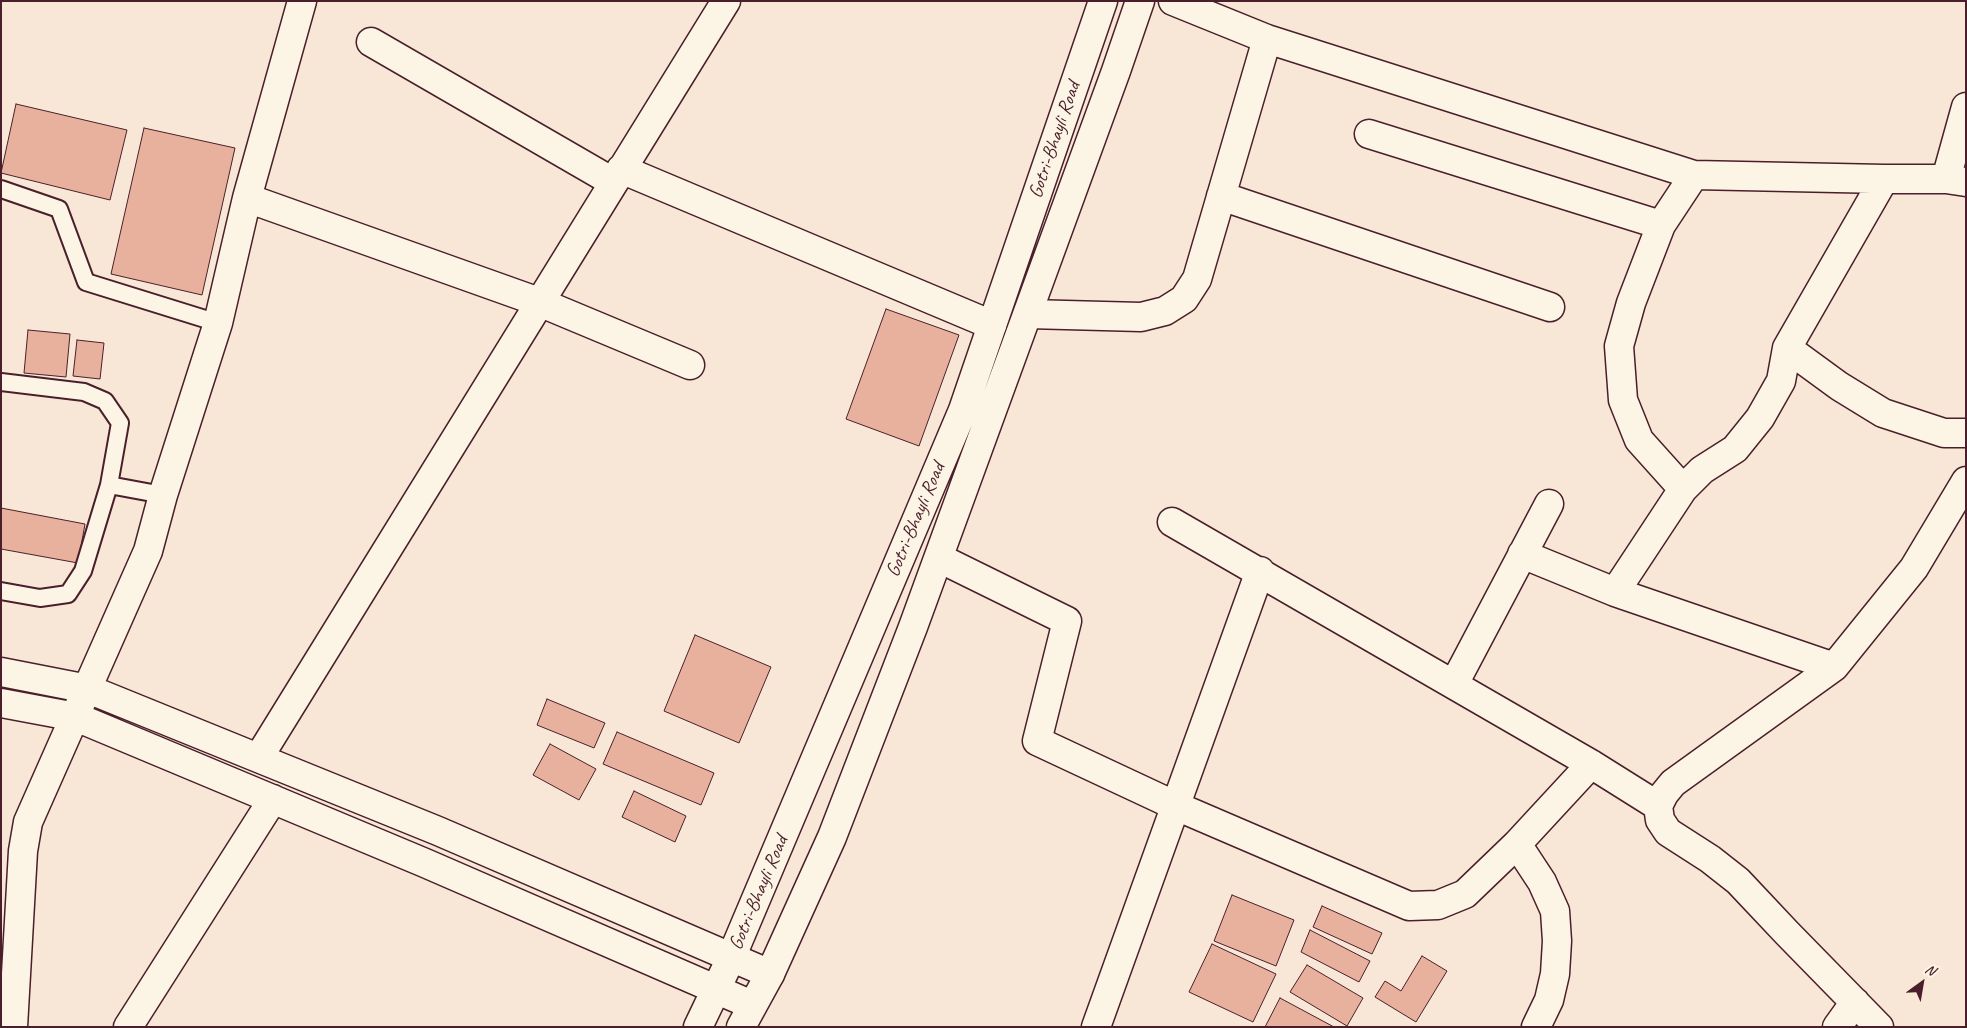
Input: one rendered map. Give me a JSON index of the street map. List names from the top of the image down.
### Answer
{
  "streets": {
    "street": ["Gotri-Bhayli Road"]
  },
  "north": "top right"
}
